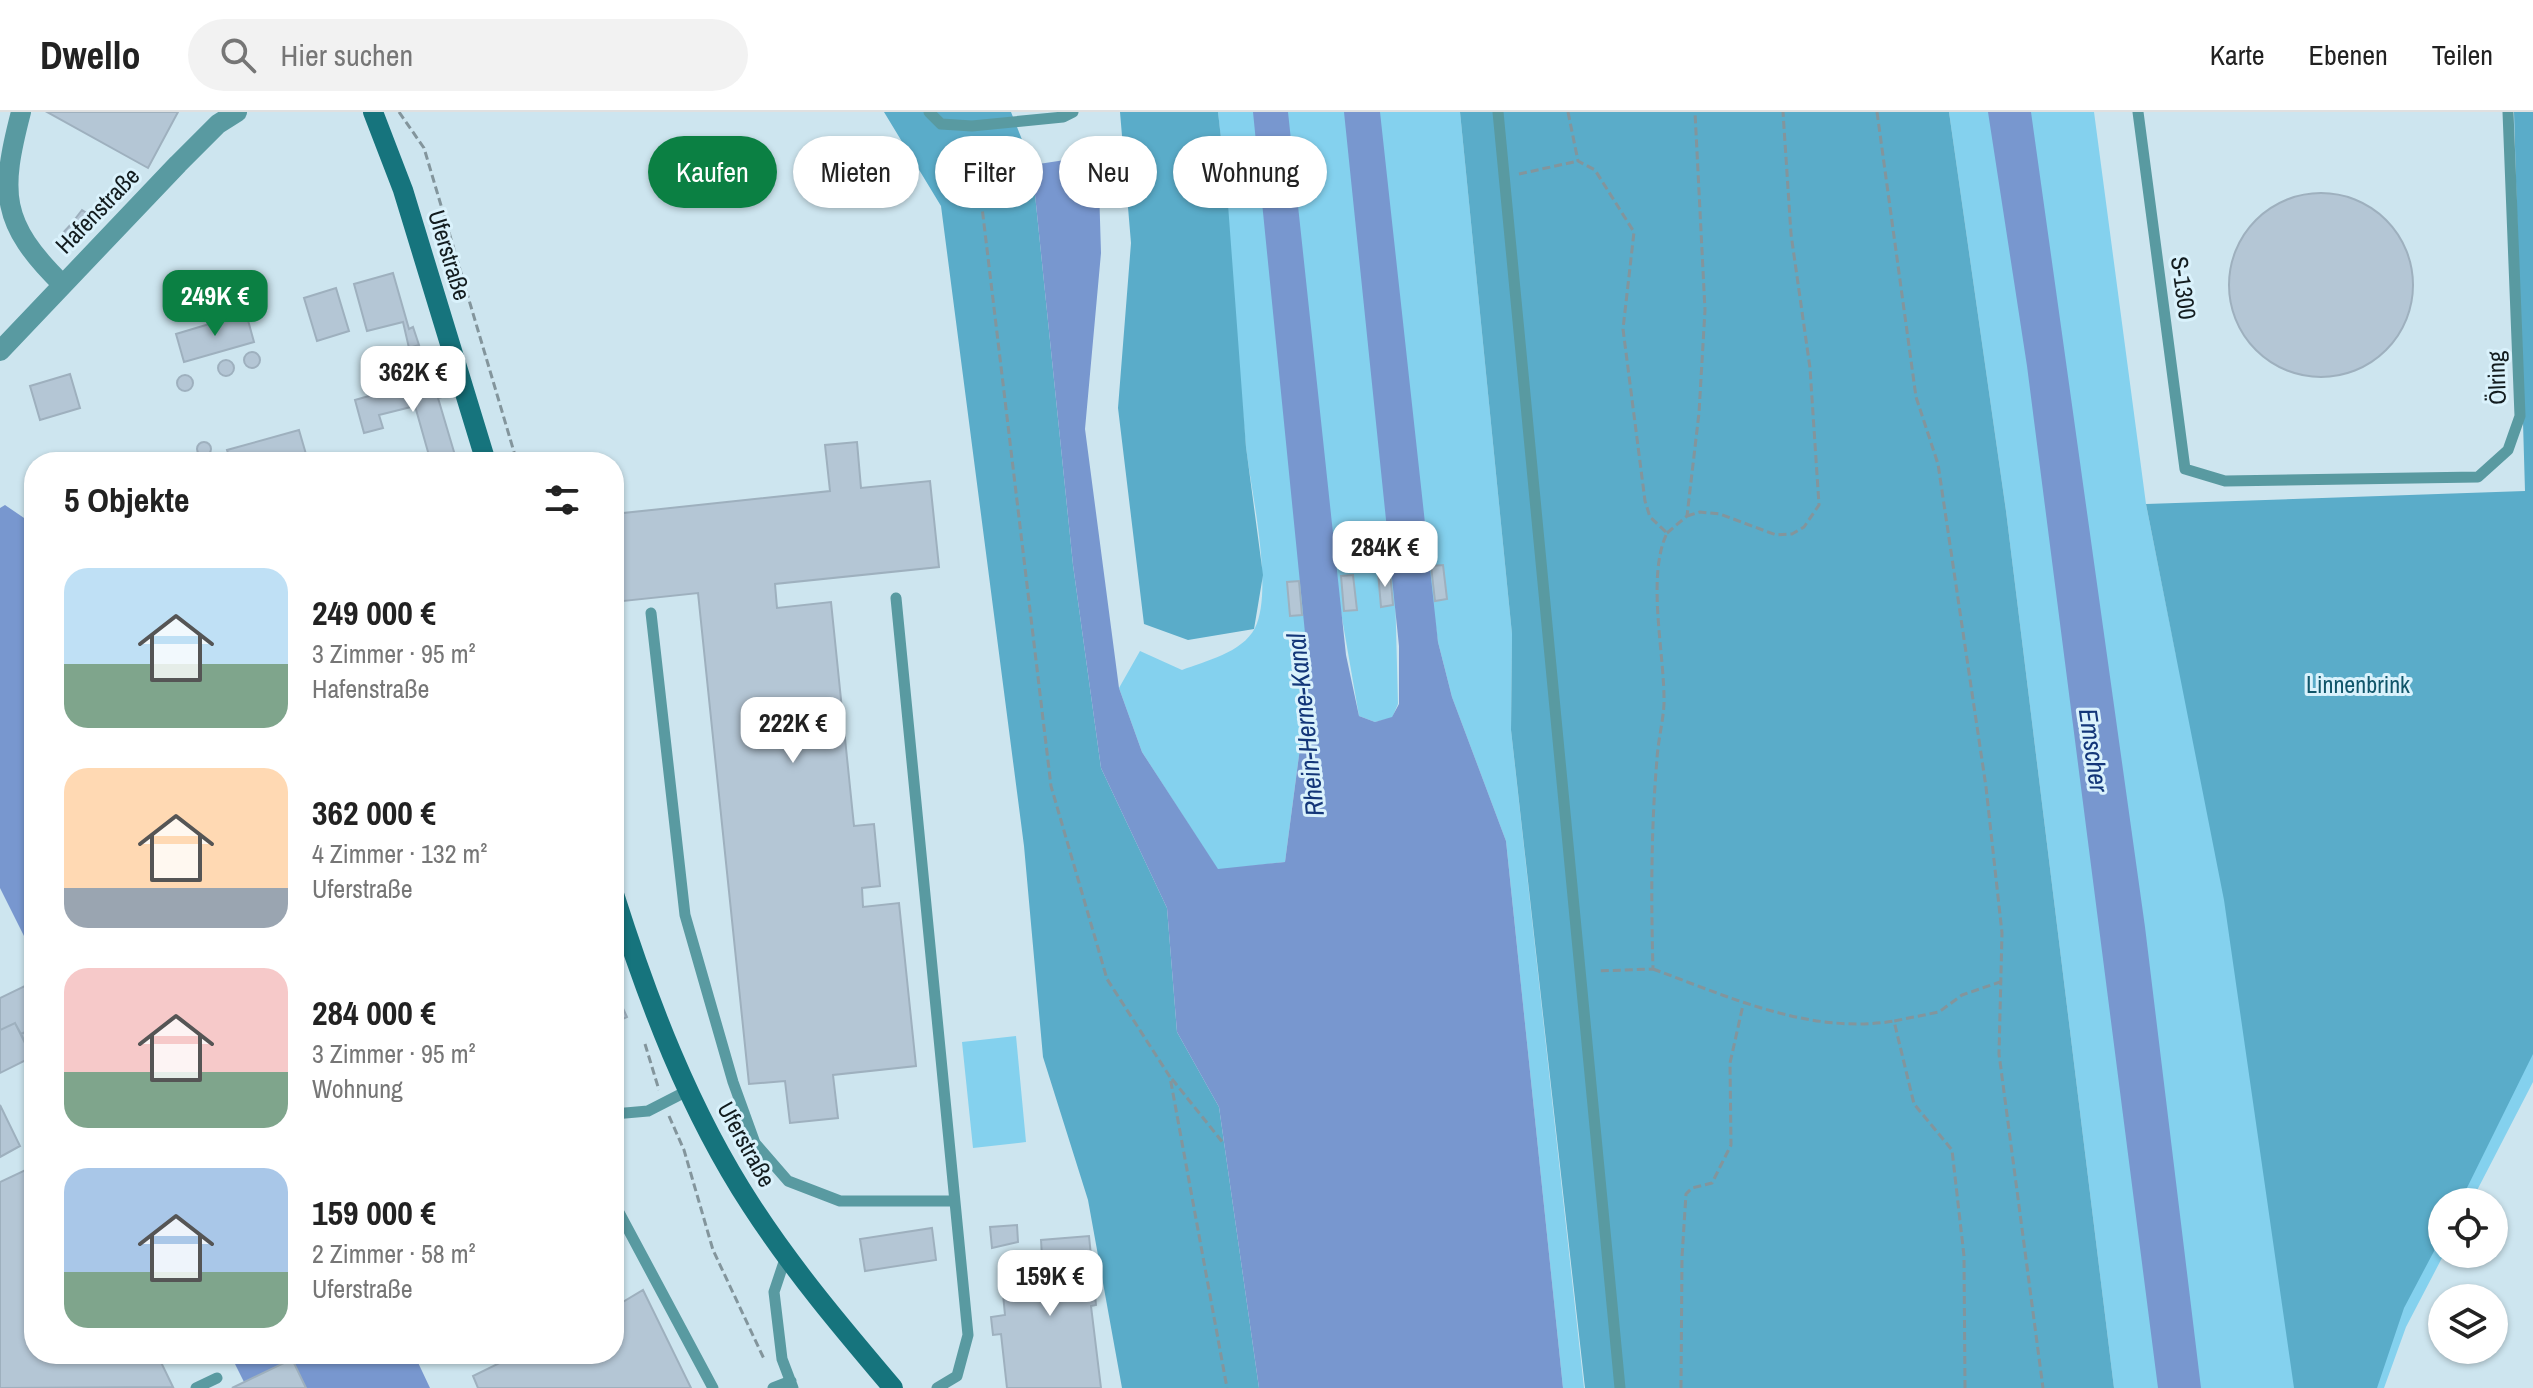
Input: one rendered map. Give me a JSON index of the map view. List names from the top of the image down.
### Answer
{
  "streets": {
    "main road": ["Uferstraße"],
    "street": ["Hafenstraße"],
    "lane": ["S-1300", "Ölring"]
  },
  "crossings": [
    ["S-1300", "Ölring"]
  ],
  "water": ["Rhein-Herne-Kanal", "Emscher"],
  "parks": ["Linnenbrink"],
  "page": {
    "header": "Dwello",
    "search": "Hier suchen",
    "nav": ["Karte", "Ebenen", "Teilen"],
    "chip": [
      "Kaufen",
      "Mieten",
      "Filter",
      "Neu",
      "Wohnung"
    ],
    "price": [
      "249K €",
      "362K €",
      "284K €",
      "222K €",
      "159K €"
    ],
    "heading": "5 Objekte",
    "list": [
      {
        "name": "249 000 €",
        "note": "3 Zimmer · 95 m² · Hafenstraße"
      },
      {
        "name": "362 000 €",
        "note": "4 Zimmer · 132 m² · Uferstraße"
      },
      {
        "name": "284 000 €",
        "note": "3 Zimmer · 95 m² · Wohnung"
      },
      {
        "name": "159 000 €",
        "note": "2 Zimmer · 58 m² · Uferstraße"
      }
    ]
  }
}
